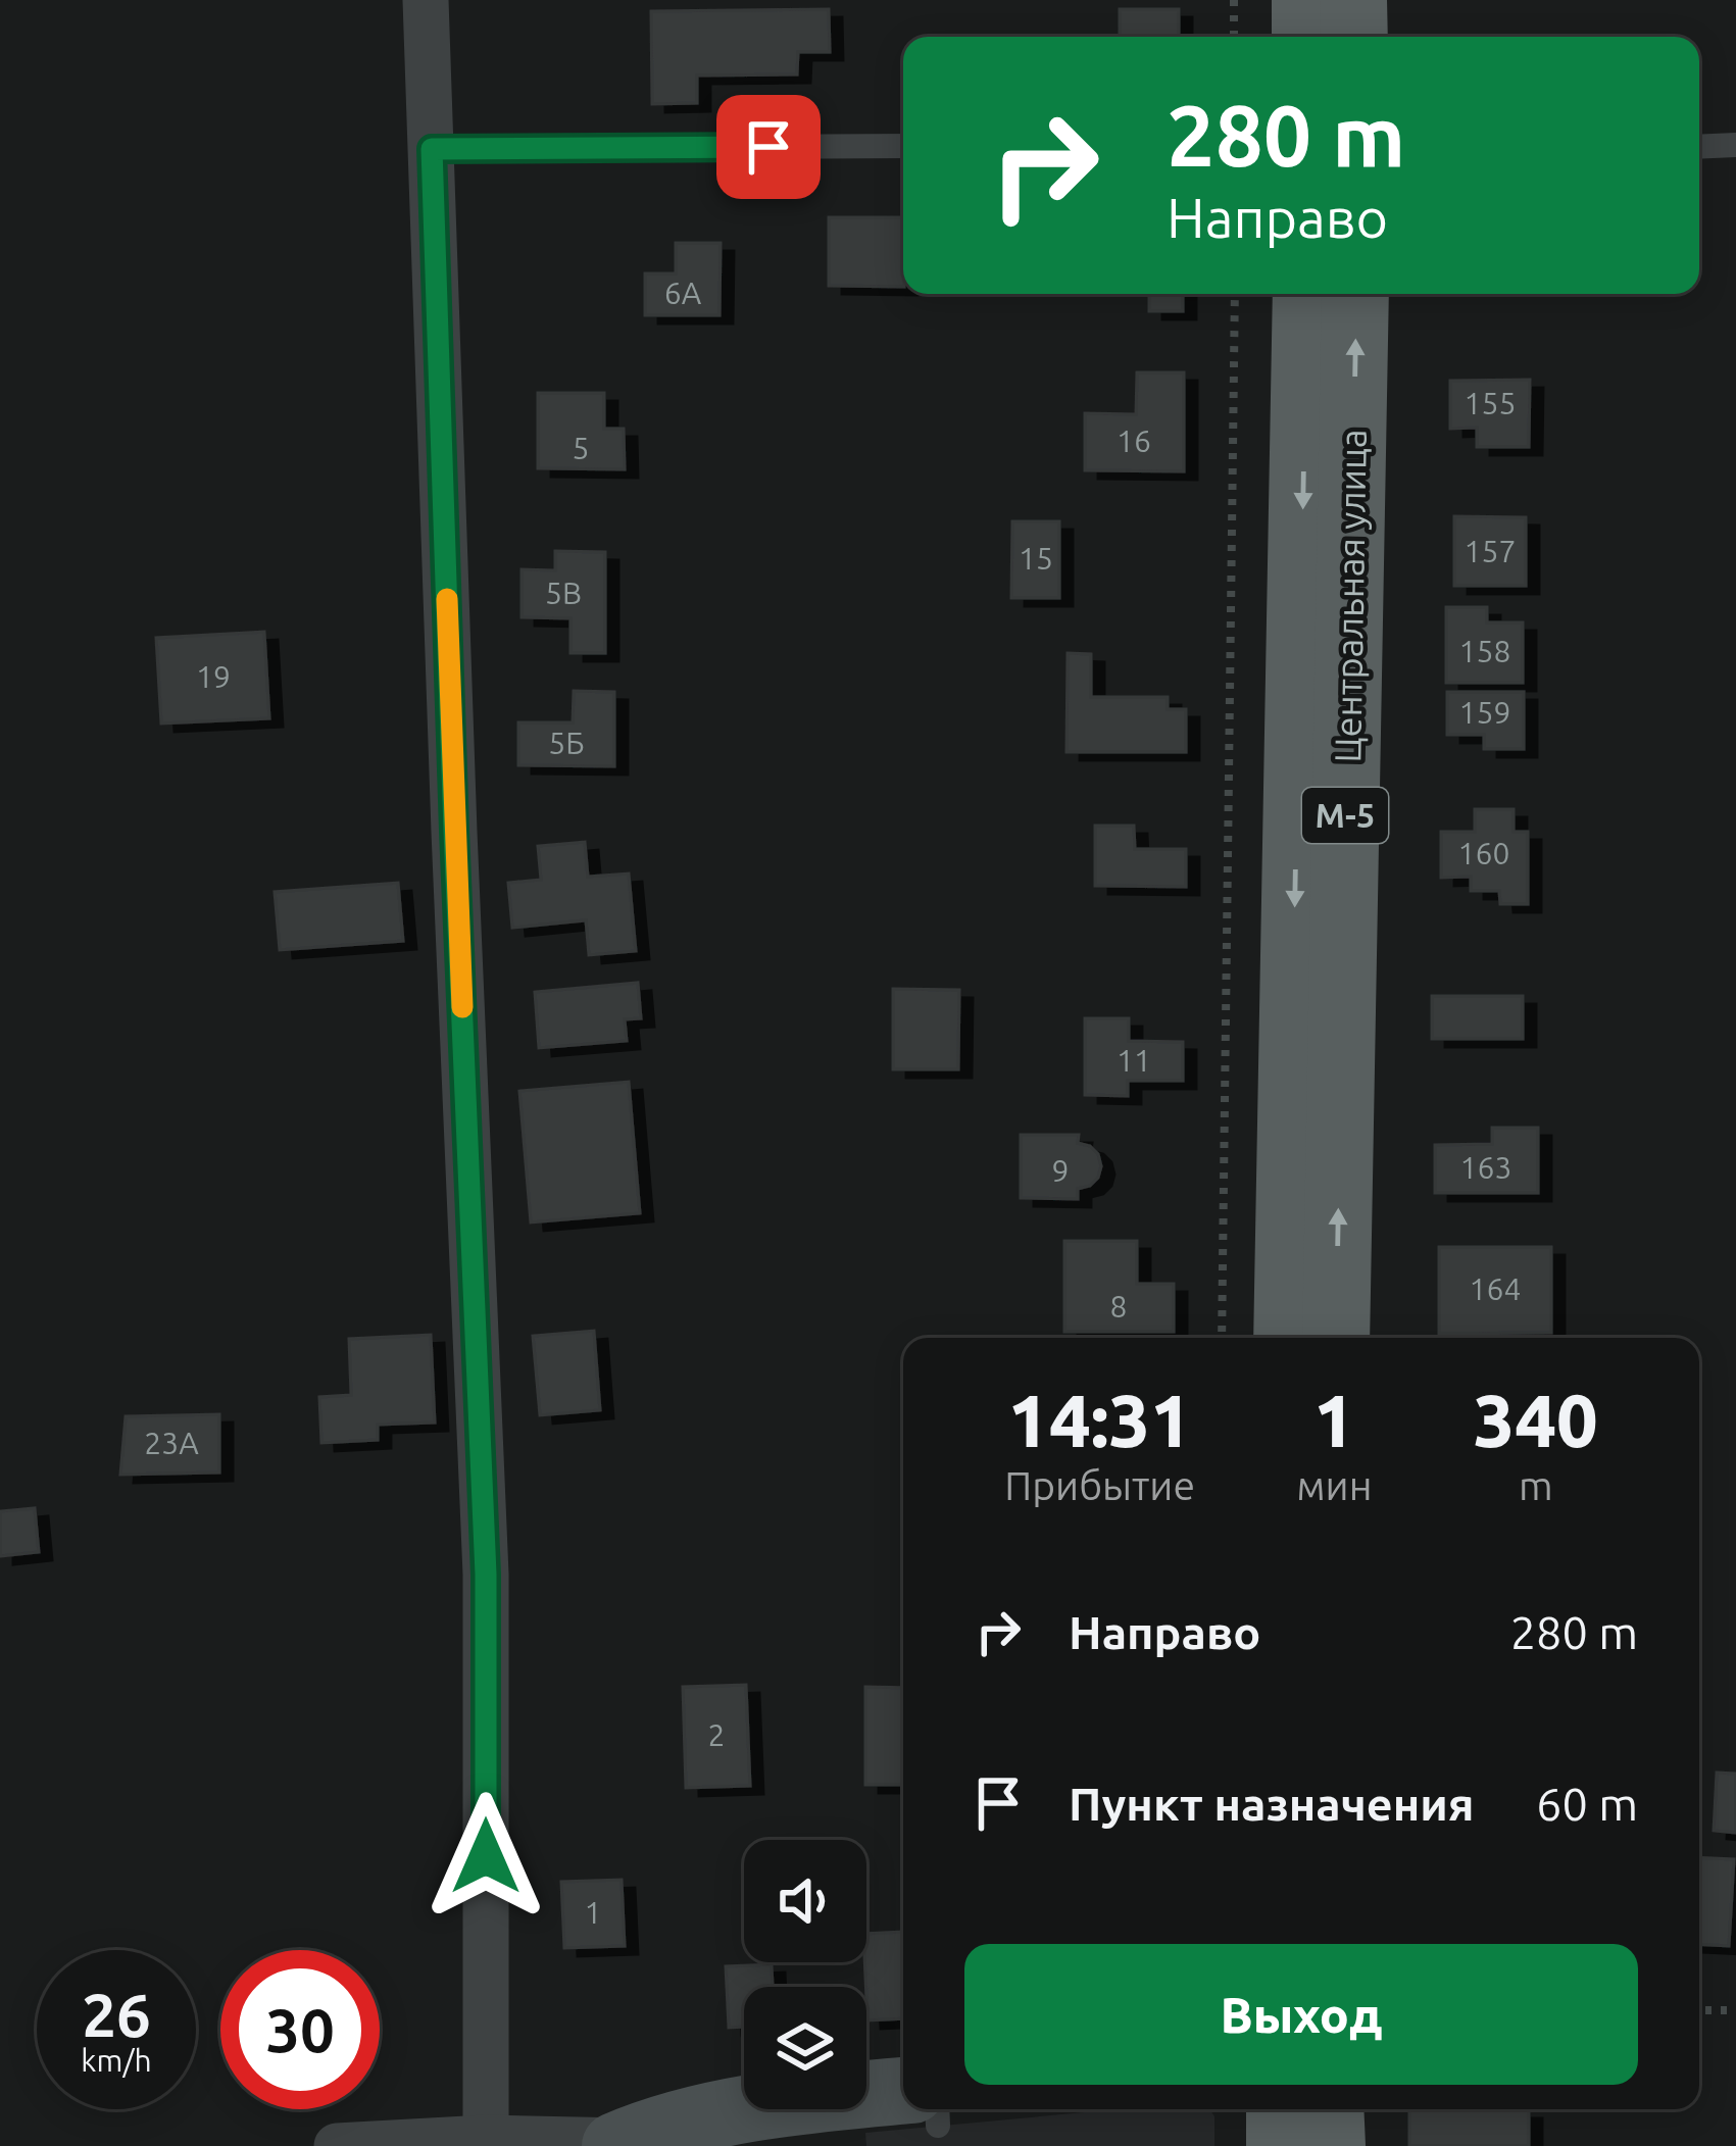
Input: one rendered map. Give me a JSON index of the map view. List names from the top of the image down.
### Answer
{
  "streets": {
    "main road": ["Центральная улица", "М-5"]
  },
  "house_numbers": [
    "6А",
    "155",
    "16",
    "5",
    "157",
    "15",
    "5В",
    "158",
    "19",
    "159",
    "5Б",
    "160",
    "11",
    "163",
    "9",
    "164",
    "8",
    "23А",
    "2",
    "1"
  ],
  "page": {
    "turn": ["280 m", "Направо"],
    "eta": [
      "14:31",
      "Прибытие",
      "1",
      "мин",
      "340",
      "m"
    ],
    "list": [
      {
        "name": "Направо",
        "value": "280 m"
      },
      {
        "name": "Пункт назначения",
        "value": "60 m"
      }
    ],
    "buttons": "Выход",
    "speed": "26 km/h",
    "limit": "30"
  }
}
